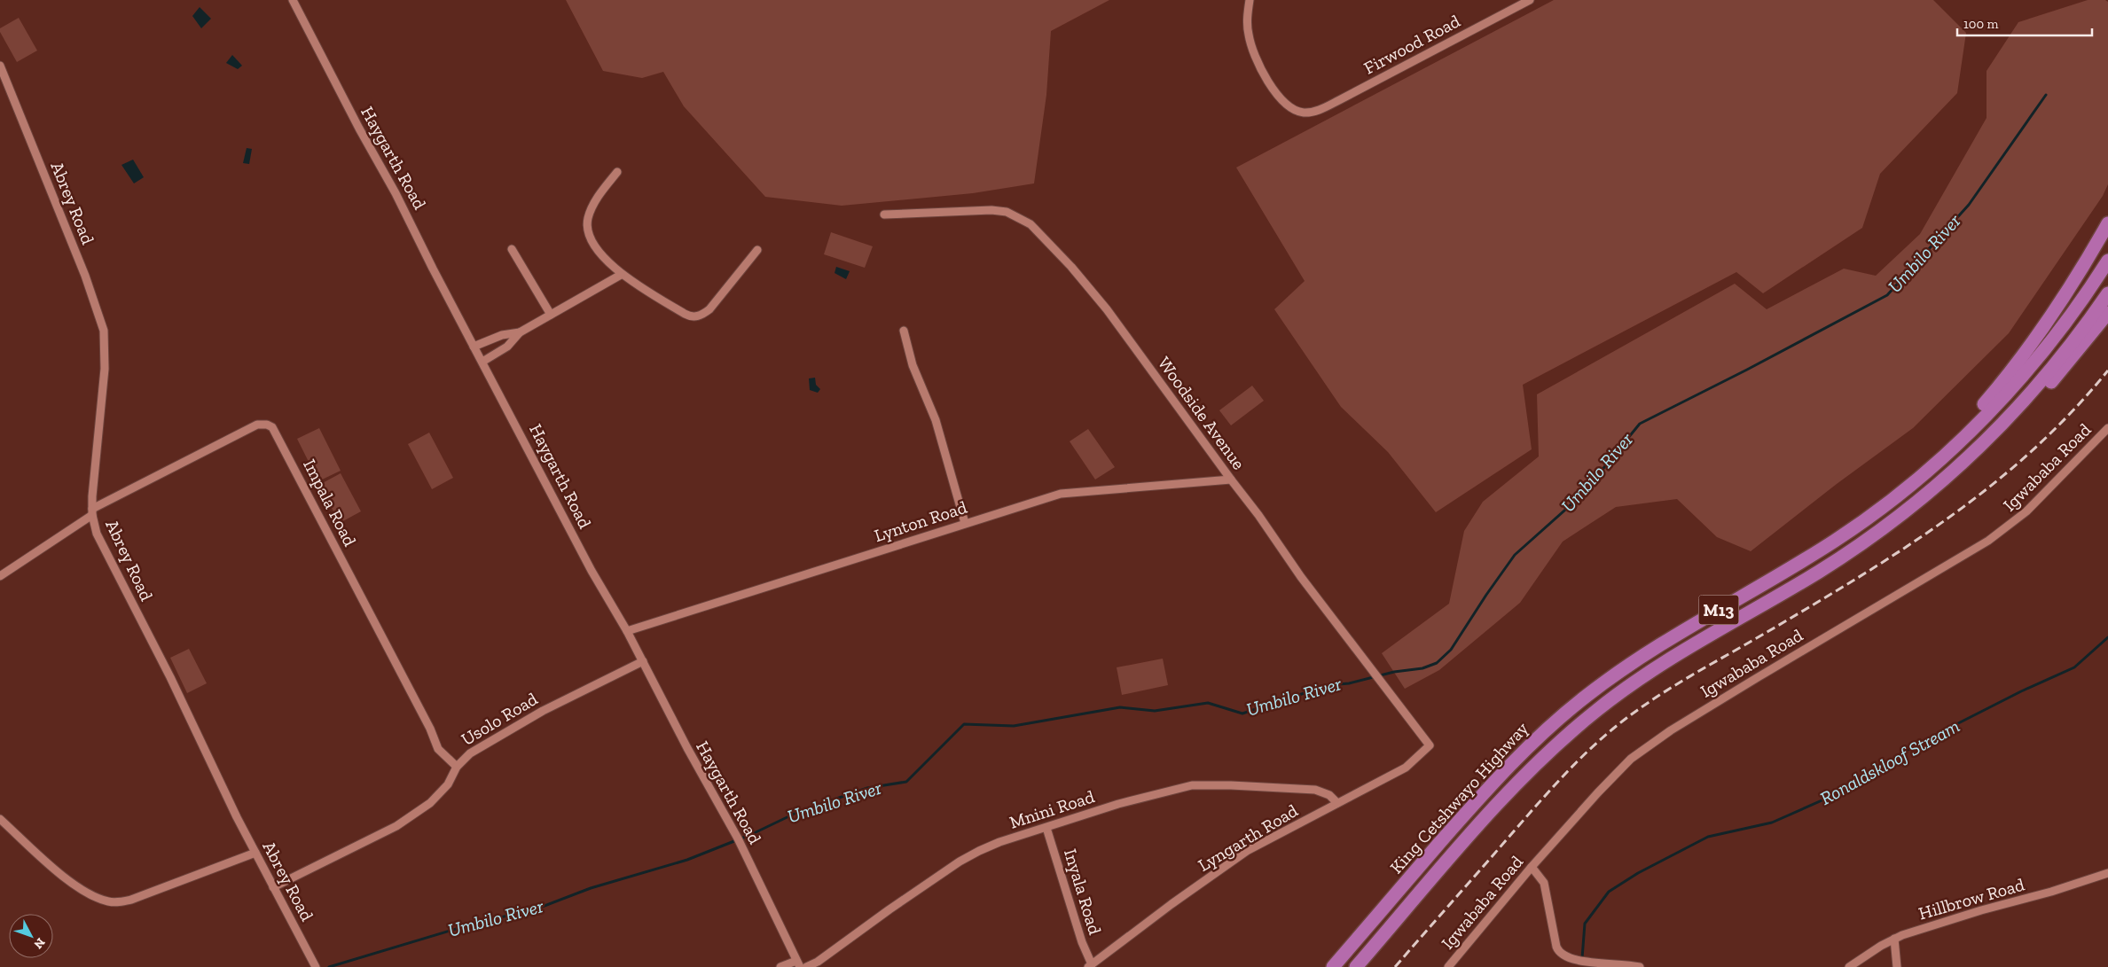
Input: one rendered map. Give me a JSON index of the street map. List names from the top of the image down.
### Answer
{
  "streets": {
    "highway": ["M13", "King Cetshwayo Highway"],
    "street": [
      "Firwood Road",
      "Haygarth Road",
      "Abrey Road",
      "Woodside Avenue",
      "Igwababa Road",
      "Impala Road",
      "Lynton Road",
      "Usolo Road",
      "Mnini Road",
      "Lyngarth Road",
      "Inyala Road",
      "Hillbrow Road"
    ]
  },
  "crossings": [
    ["Haygarth Road", "Lynton Road"],
    ["Haygarth Road", "Usolo Road"],
    ["Abrey Road", "Impala Road"],
    ["Abrey Road", "Usolo Road"],
    ["Woodside Avenue", "Lynton Road"],
    ["Woodside Avenue", "Lyngarth Road"],
    ["Impala Road", "Usolo Road"],
    ["Mnini Road", "Lyngarth Road"],
    ["Mnini Road", "Inyala Road"],
    ["Lyngarth Road", "Inyala Road"]
  ],
  "water": ["Umbilo River", "Ronaldskloof Stream"],
  "scale_bar": "100 m",
  "north": "bottom right"
}
